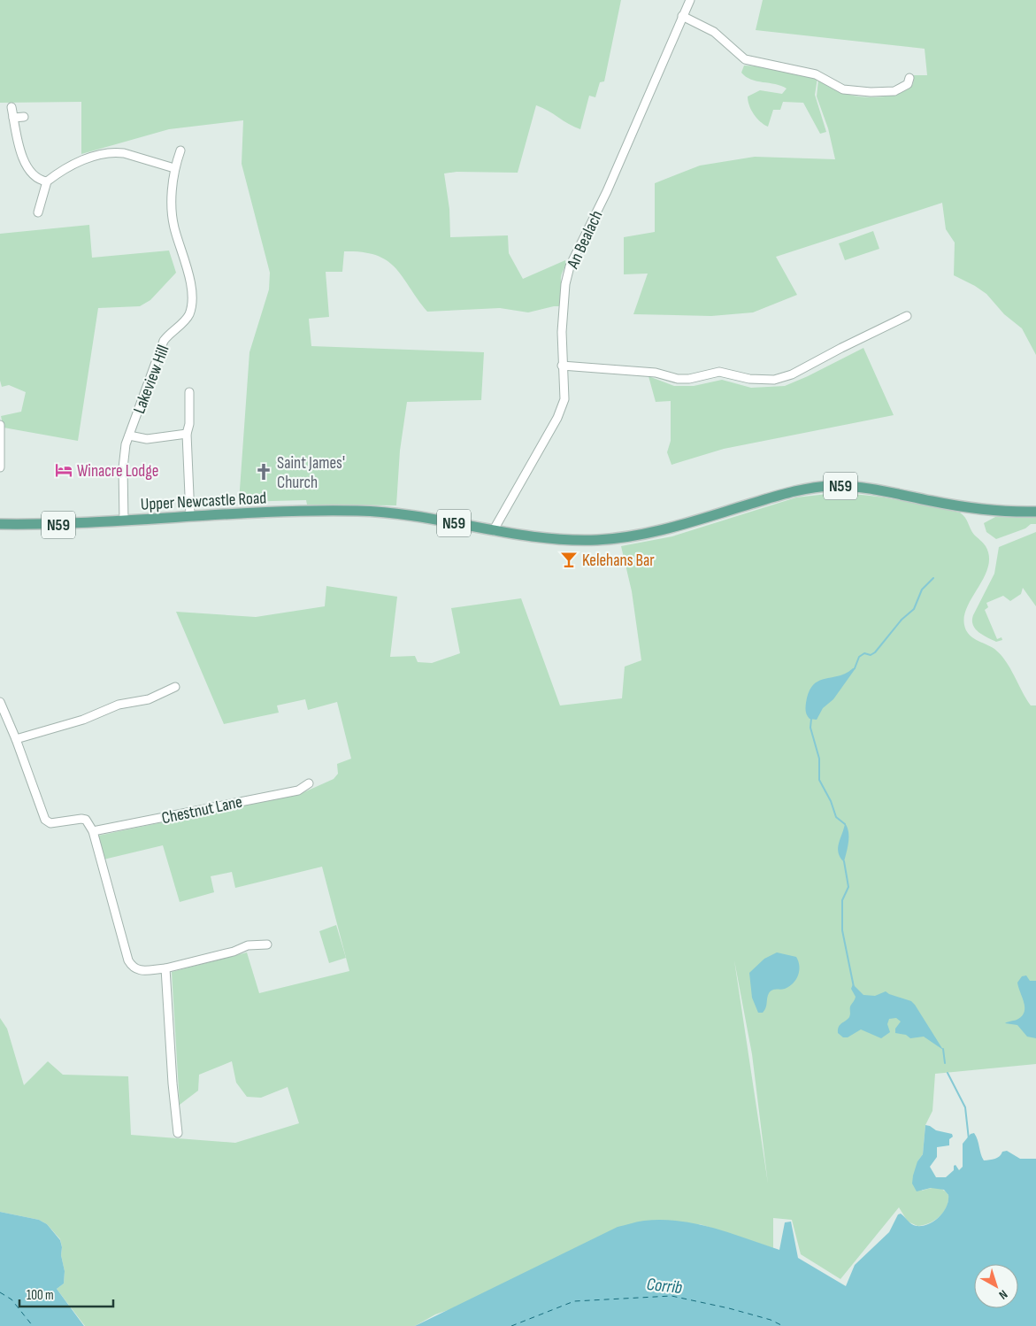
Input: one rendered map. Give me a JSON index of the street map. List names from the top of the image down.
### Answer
{
  "streets": {
    "main road": ["N59", "Upper Newcastle Road"],
    "street": ["An Bealach", "Lakeview Hill", "Chestnut Lane"]
  },
  "crossings": [
    ["An Bealach", "Upper Newcastle Road"],
    ["Lakeview Hill", "Upper Newcastle Road"]
  ],
  "water": ["Corrib"],
  "places": {
    "hotel": ["Winacre Lodge"],
    "church": ["Saint James' Church"],
    "bar": ["Kelehans Bar"]
  },
  "scale_bar": "100 m",
  "north": "bottom right"
}
